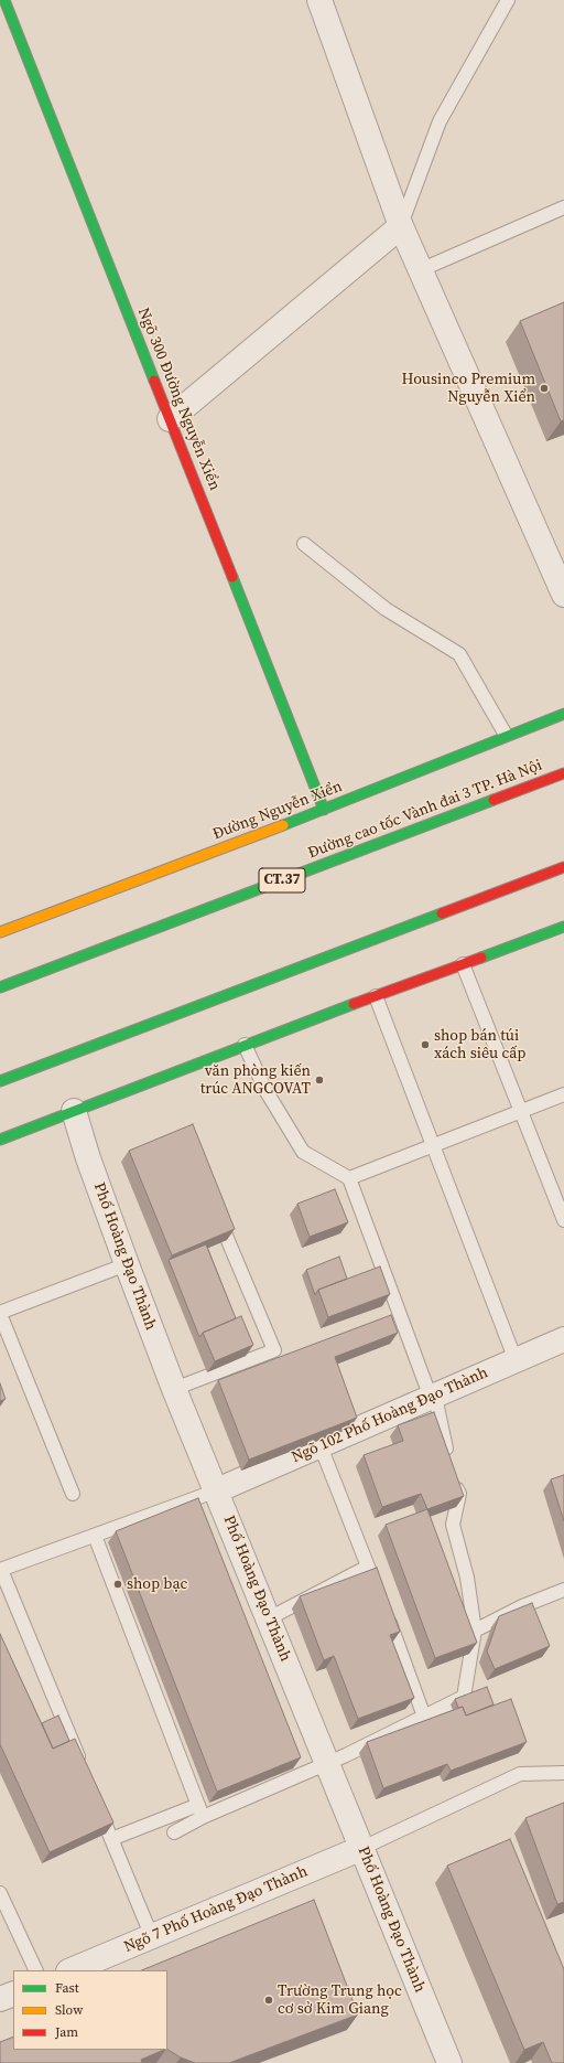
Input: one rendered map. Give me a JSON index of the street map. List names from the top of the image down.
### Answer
{
  "streets": {
    "main road": [
      "Ngõ 300 Đường Nguyễn Xiển",
      "Đường cao tốc Vành đai 3 TP. Hà Nội",
      "Đường Nguyễn Xiển",
      "CT.37"
    ],
    "street": ["Phố Hoàng Đạo Thành", "Ngõ 102 Phố Hoàng Đạo Thành", "Ngõ 7 Phố Hoàng Đạo Thành"]
  },
  "crossings": [
    ["Ngõ 300 Đường Nguyễn Xiển", "Đường Nguyễn Xiển"],
    ["Phố Hoàng Đạo Thành", "Ngõ 102 Phố Hoàng Đạo Thành"],
    ["Phố Hoàng Đạo Thành", "Ngõ 7 Phố Hoàng Đạo Thành"]
  ],
  "places": [
    "Housinco Premium Nguyễn Xiển",
    "shop bán túi xách siêu cấp",
    "văn phòng kiến trúc ANGCOVAT",
    "shop bạc",
    "Trường Trung học cơ sở Kim Giang"
  ],
  "legend": ["Fast", "Slow", "Jam"]
}
